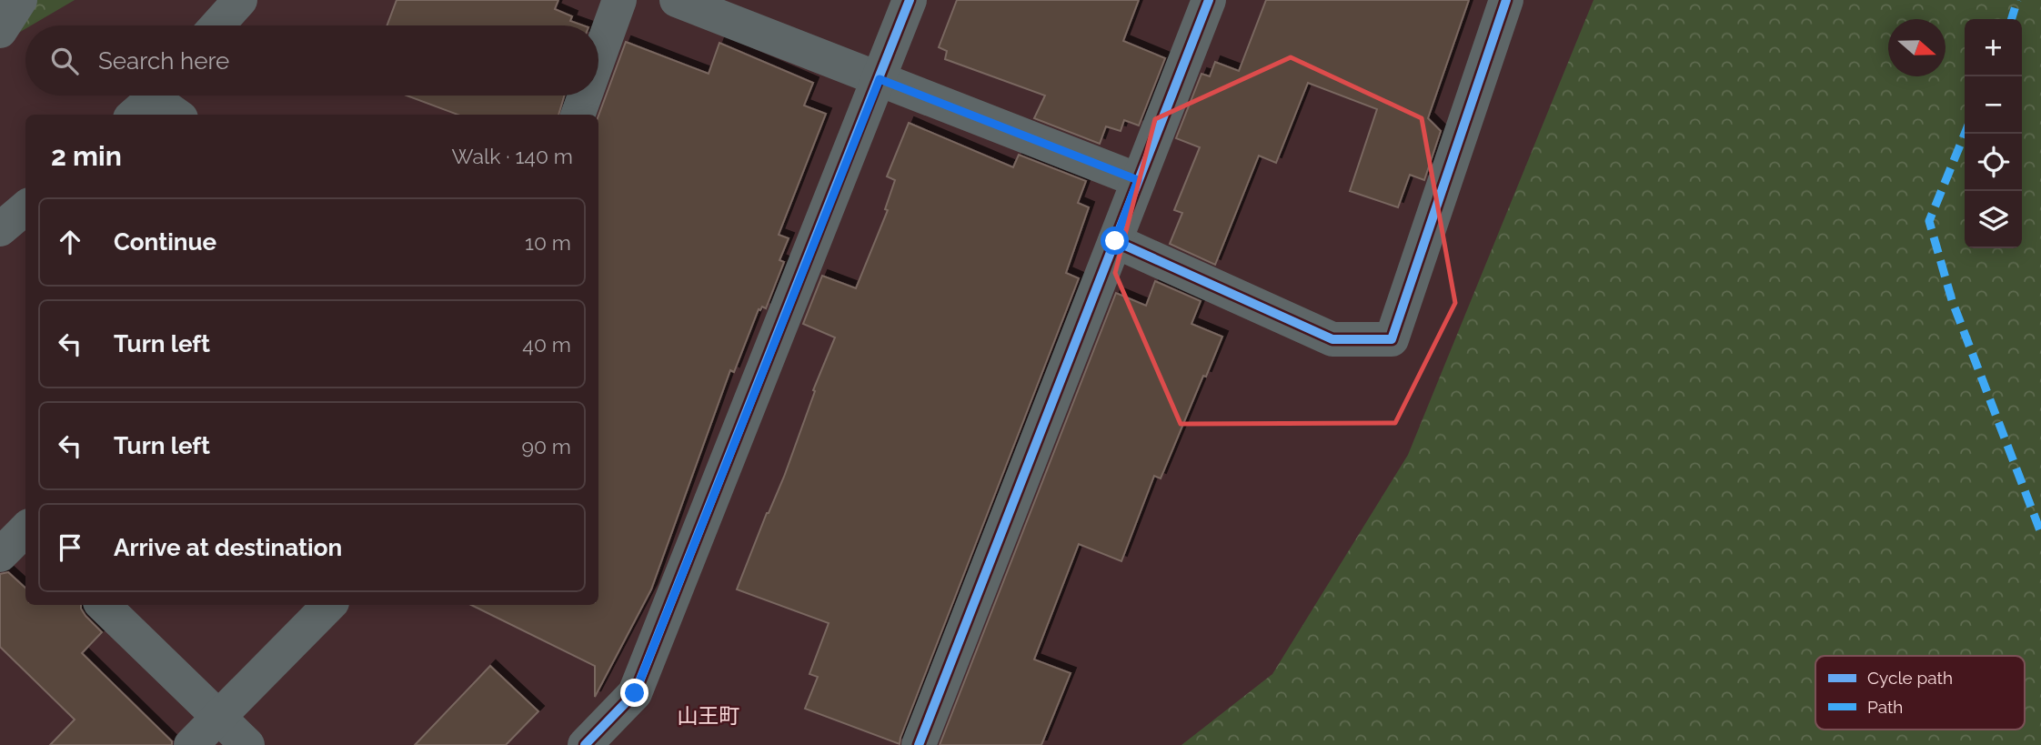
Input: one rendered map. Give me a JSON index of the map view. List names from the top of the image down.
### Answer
{
  "districts": ["山王町"],
  "legend": ["Cycle path", "Path"],
  "north": "right",
  "page": {
    "map_buttons": ["+", "−"],
    "search": "Search here",
    "heading": ["2 min", "Walk · 140 m"],
    "list": [
      ["Continue", "10 m"],
      ["Turn left", "40 m"],
      ["Turn left", "90 m"],
      "Arrive at destination"
    ]
  }
}
